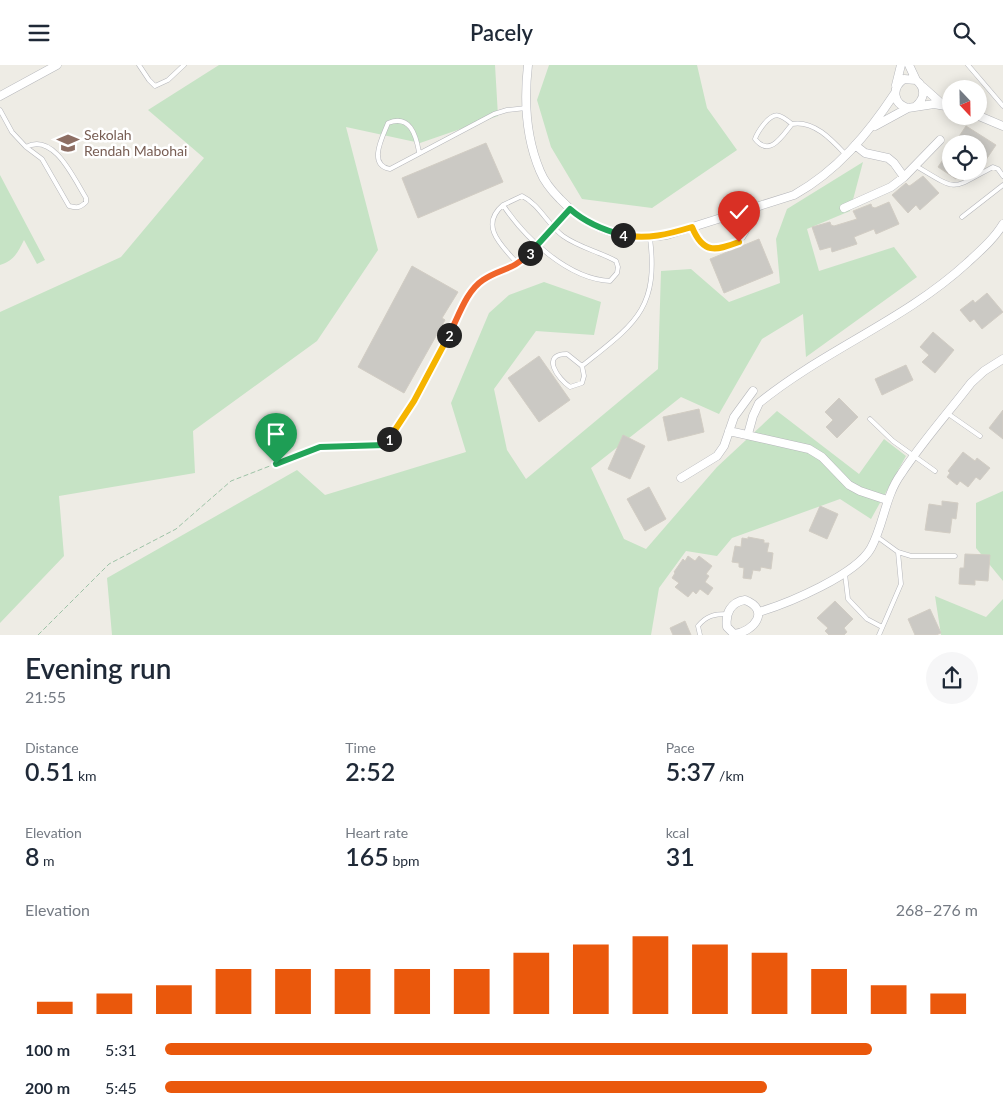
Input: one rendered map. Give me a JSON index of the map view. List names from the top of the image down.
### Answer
{
  "places": {
    "school or university": ["Sekolah Rendah Mabohai"]
  },
  "north": "bottom",
  "page": {
    "header": "Pacely",
    "pins": [
      "4",
      "3",
      "2",
      "1"
    ],
    "heading": ["Evening run", "21:55"],
    "stats": [
      ["Distance", "0.51 km"],
      ["Time", "2:52"],
      ["Pace", "5:37 /km"],
      ["Elevation", "8 m"],
      ["Heart rate", "165 bpm"],
      ["kcal", "31"]
    ],
    "chart": ["Elevation", "268–276 m"],
    "list": [
      {
        "name": "100 m",
        "note": "5:31"
      },
      {
        "name": "200 m",
        "note": "5:45"
      }
    ]
  }
}
